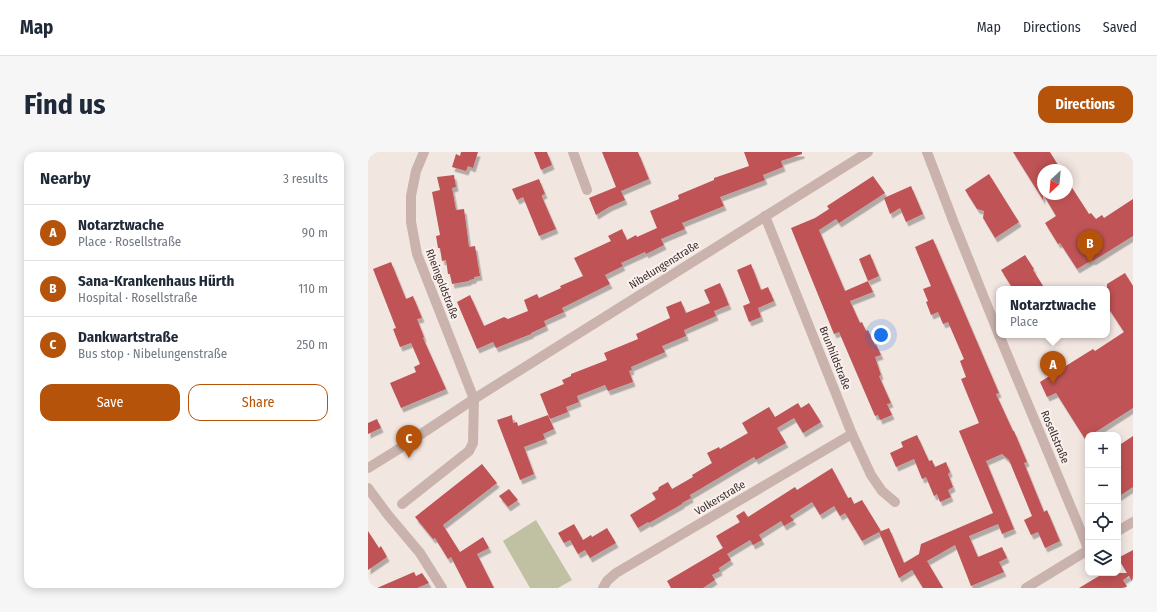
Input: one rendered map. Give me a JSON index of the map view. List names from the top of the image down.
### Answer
{
  "streets": {
    "street": [
      "Nibelungenstraße",
      "Rheingoldstraße",
      "Brunhildstraße",
      "Rosellstraße",
      "Volkerstraße"
    ]
  },
  "crossings": [
    ["Nibelungenstraße", "Rheingoldstraße"],
    ["Nibelungenstraße", "Brunhildstraße"],
    ["Brunhildstraße", "Volkerstraße"]
  ],
  "north": "bottom left",
  "page": {
    "header": "Map",
    "nav": ["Map", "Directions", "Saved"],
    "buttons": [
      "Directions",
      ["Save", "Share"]
    ],
    "title": "Find us",
    "heading": ["Nearby", "3 results"],
    "list": [
      {
        "mark": "A",
        "name": "Notarztwache",
        "note": "Place · Rosellstraße",
        "value": "90 m"
      },
      {
        "mark": "B",
        "name": "Sana-Krankenhaus Hürth",
        "note": "Hospital · Rosellstraße",
        "value": "110 m"
      },
      {
        "mark": "C",
        "name": "Dankwartstraße",
        "note": "Bus stop · Nibelungenstraße",
        "value": "250 m"
      }
    ],
    "pins": ["B", "A", "C"],
    "popup": ["Notarztwache", "Place"],
    "map_buttons": ["+", "−"]
  }
}
